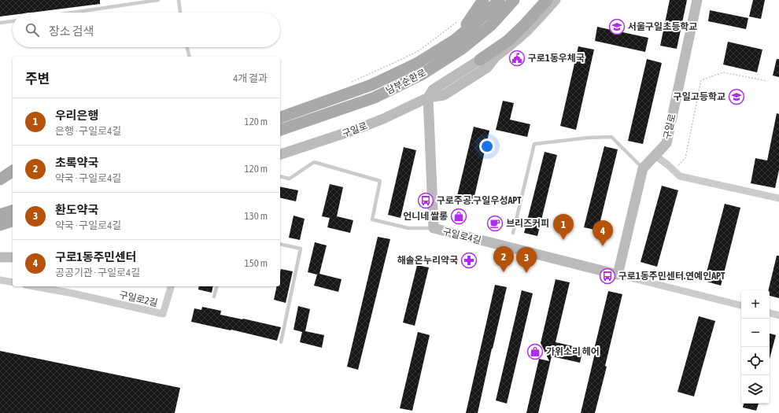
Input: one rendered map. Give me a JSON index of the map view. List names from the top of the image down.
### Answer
{
  "streets": {
    "main road": ["남부순환로"],
    "street": ["구일로", "구일로4길", "구일로2길"]
  },
  "crossings": [
    ["구일로", "구일로4길"]
  ],
  "places": {
    "school or university": ["서울구일초등학교", "구일고등학교"],
    "public building": ["구로1동우체국"],
    "bus stop": ["구로주공.구일우성APT", "구로1동주민센터.연예인APT"],
    "shop": ["언니네 쌀롱", "가위소리 헤어"],
    "cafe": ["브리즈커피"],
    "pharmacy": ["해솔온누리약국"]
  },
  "page": {
    "search": "장소 검색",
    "heading": ["주변", "4개 결과"],
    "list": [
      {
        "mark": "1",
        "name": "우리은행",
        "note": "은행 · 구일로4길",
        "value": "120 m"
      },
      {
        "mark": "2",
        "name": "초록약국",
        "note": "약국 · 구일로4길",
        "value": "120 m"
      },
      {
        "mark": "3",
        "name": "환도약국",
        "note": "약국 · 구일로4길",
        "value": "130 m"
      },
      {
        "mark": "4",
        "name": "구로1동주민센터",
        "note": "공공기관 · 구일로4길",
        "value": "150 m"
      }
    ],
    "pins": [
      "1",
      "4",
      "2",
      "3"
    ],
    "map_buttons": ["+", "−"]
  }
}
